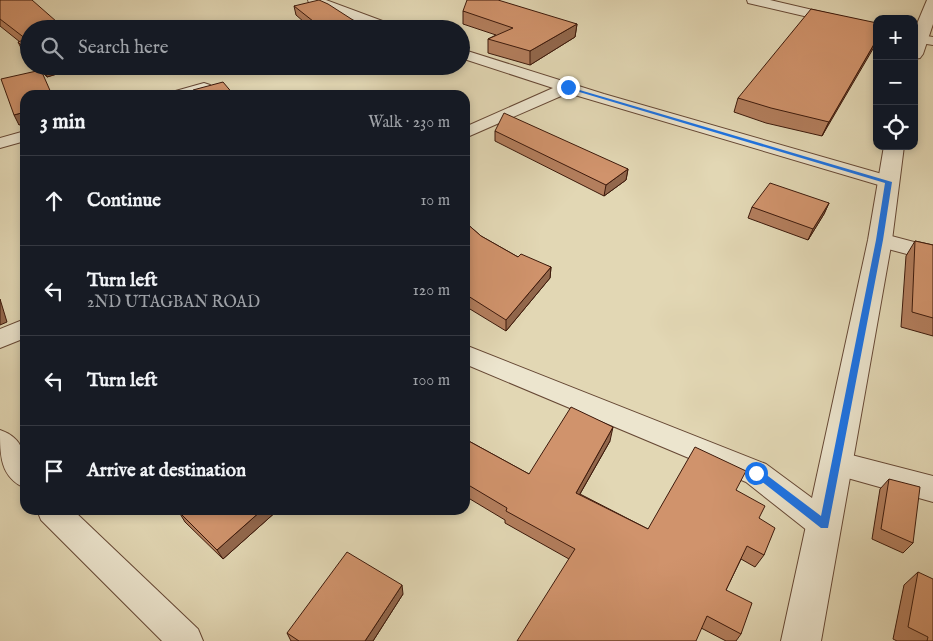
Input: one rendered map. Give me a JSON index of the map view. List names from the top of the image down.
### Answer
{
  "page": {
    "map_buttons": ["+", "−"],
    "search": "Search here",
    "heading": ["3 min", "Walk · 230 m"],
    "list": [
      ["Continue", "10 m"],
      ["Turn left", "2ND UTAGBAN ROAD", "120 m"],
      ["Turn left", "100 m"],
      "Arrive at destination"
    ]
  }
}
